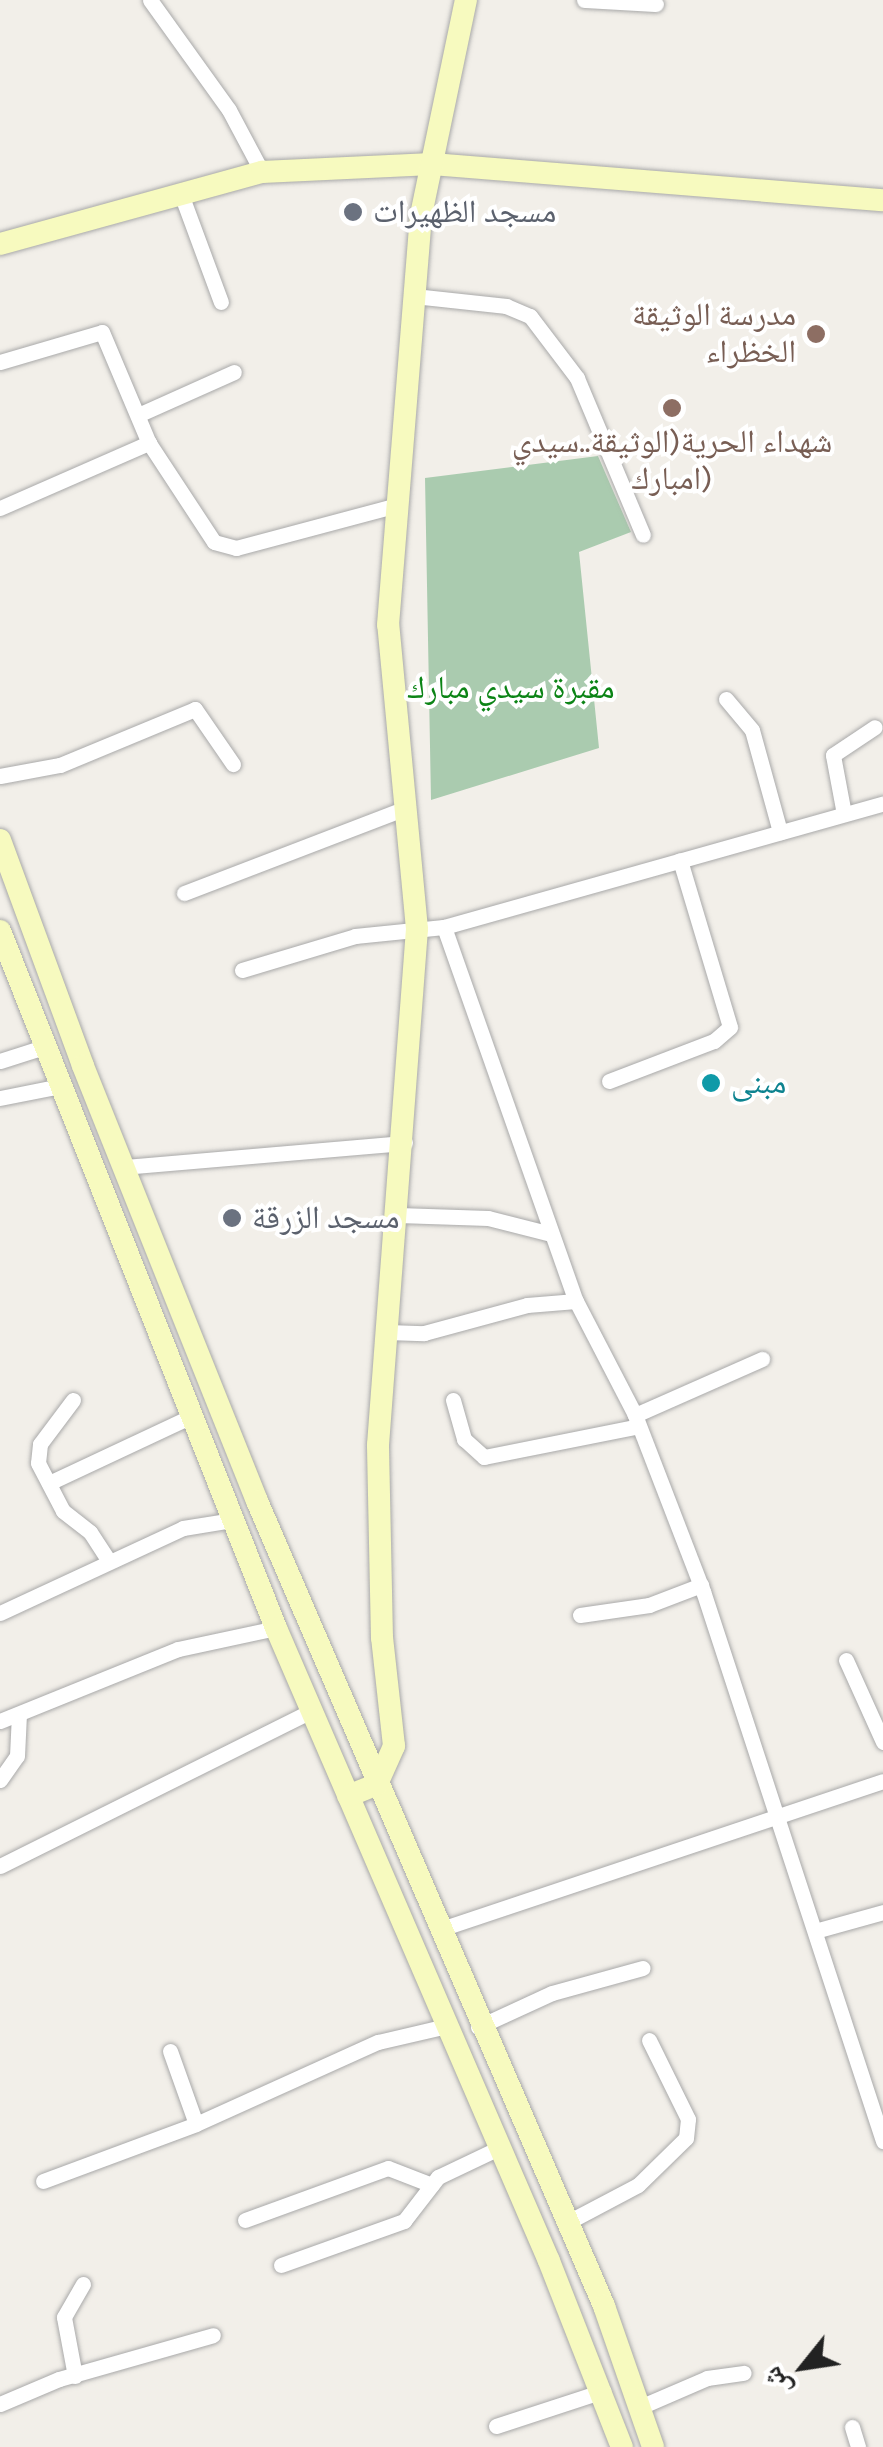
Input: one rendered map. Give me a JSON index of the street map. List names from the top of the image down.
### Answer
{
  "parks": ["مقبرة سيدي مبارك"],
  "places": [
    "مسجد الظهيرات",
    "مدرسة الوثيقة الخظراء",
    "شهداء الحرية(الوثيقة..سيدي امبارك)",
    "مبنى",
    "مسجد الزرقة"
  ],
  "north": "bottom left"
}
